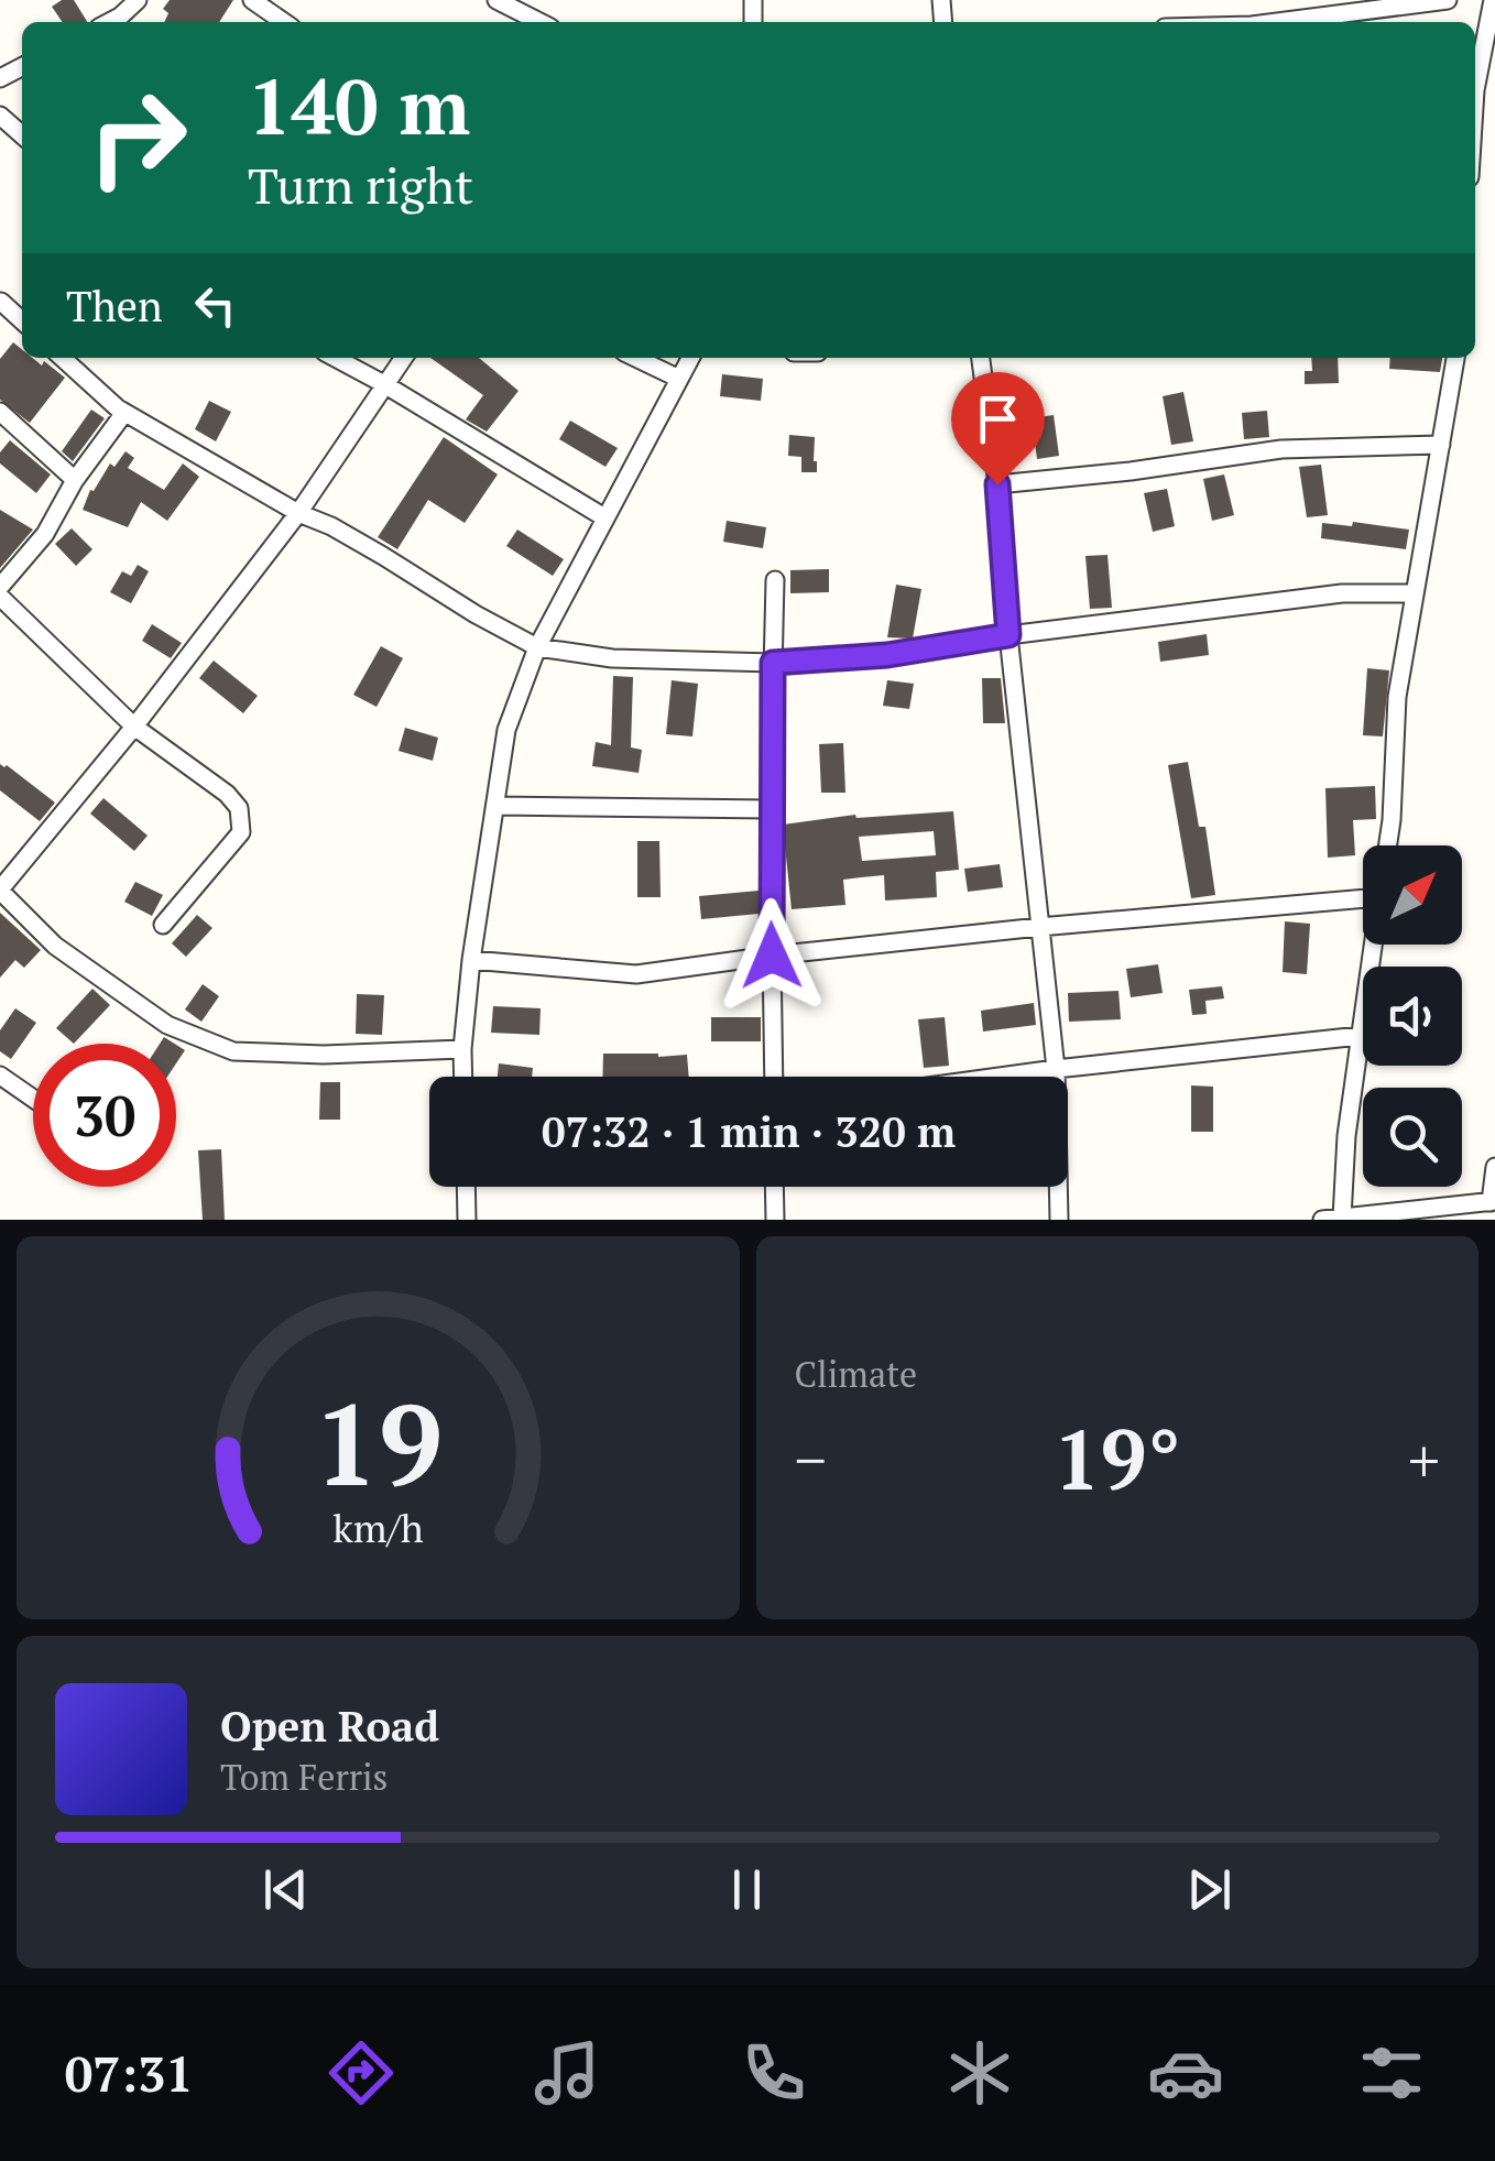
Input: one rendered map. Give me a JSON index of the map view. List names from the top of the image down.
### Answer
{
  "north": "top right",
  "page": {
    "turn": ["140 m", "Turn right"],
    "then": "Then",
    "limit": "30",
    "trip": "07:32 · 1 min · 320 m",
    "tile": "Climate",
    "heat": ["−", "19°", "+"],
    "song": ["Open Road", "Tom Ferris"],
    "tabs": "07:31",
    "gauge": ["19", "km/h"]
  }
}
